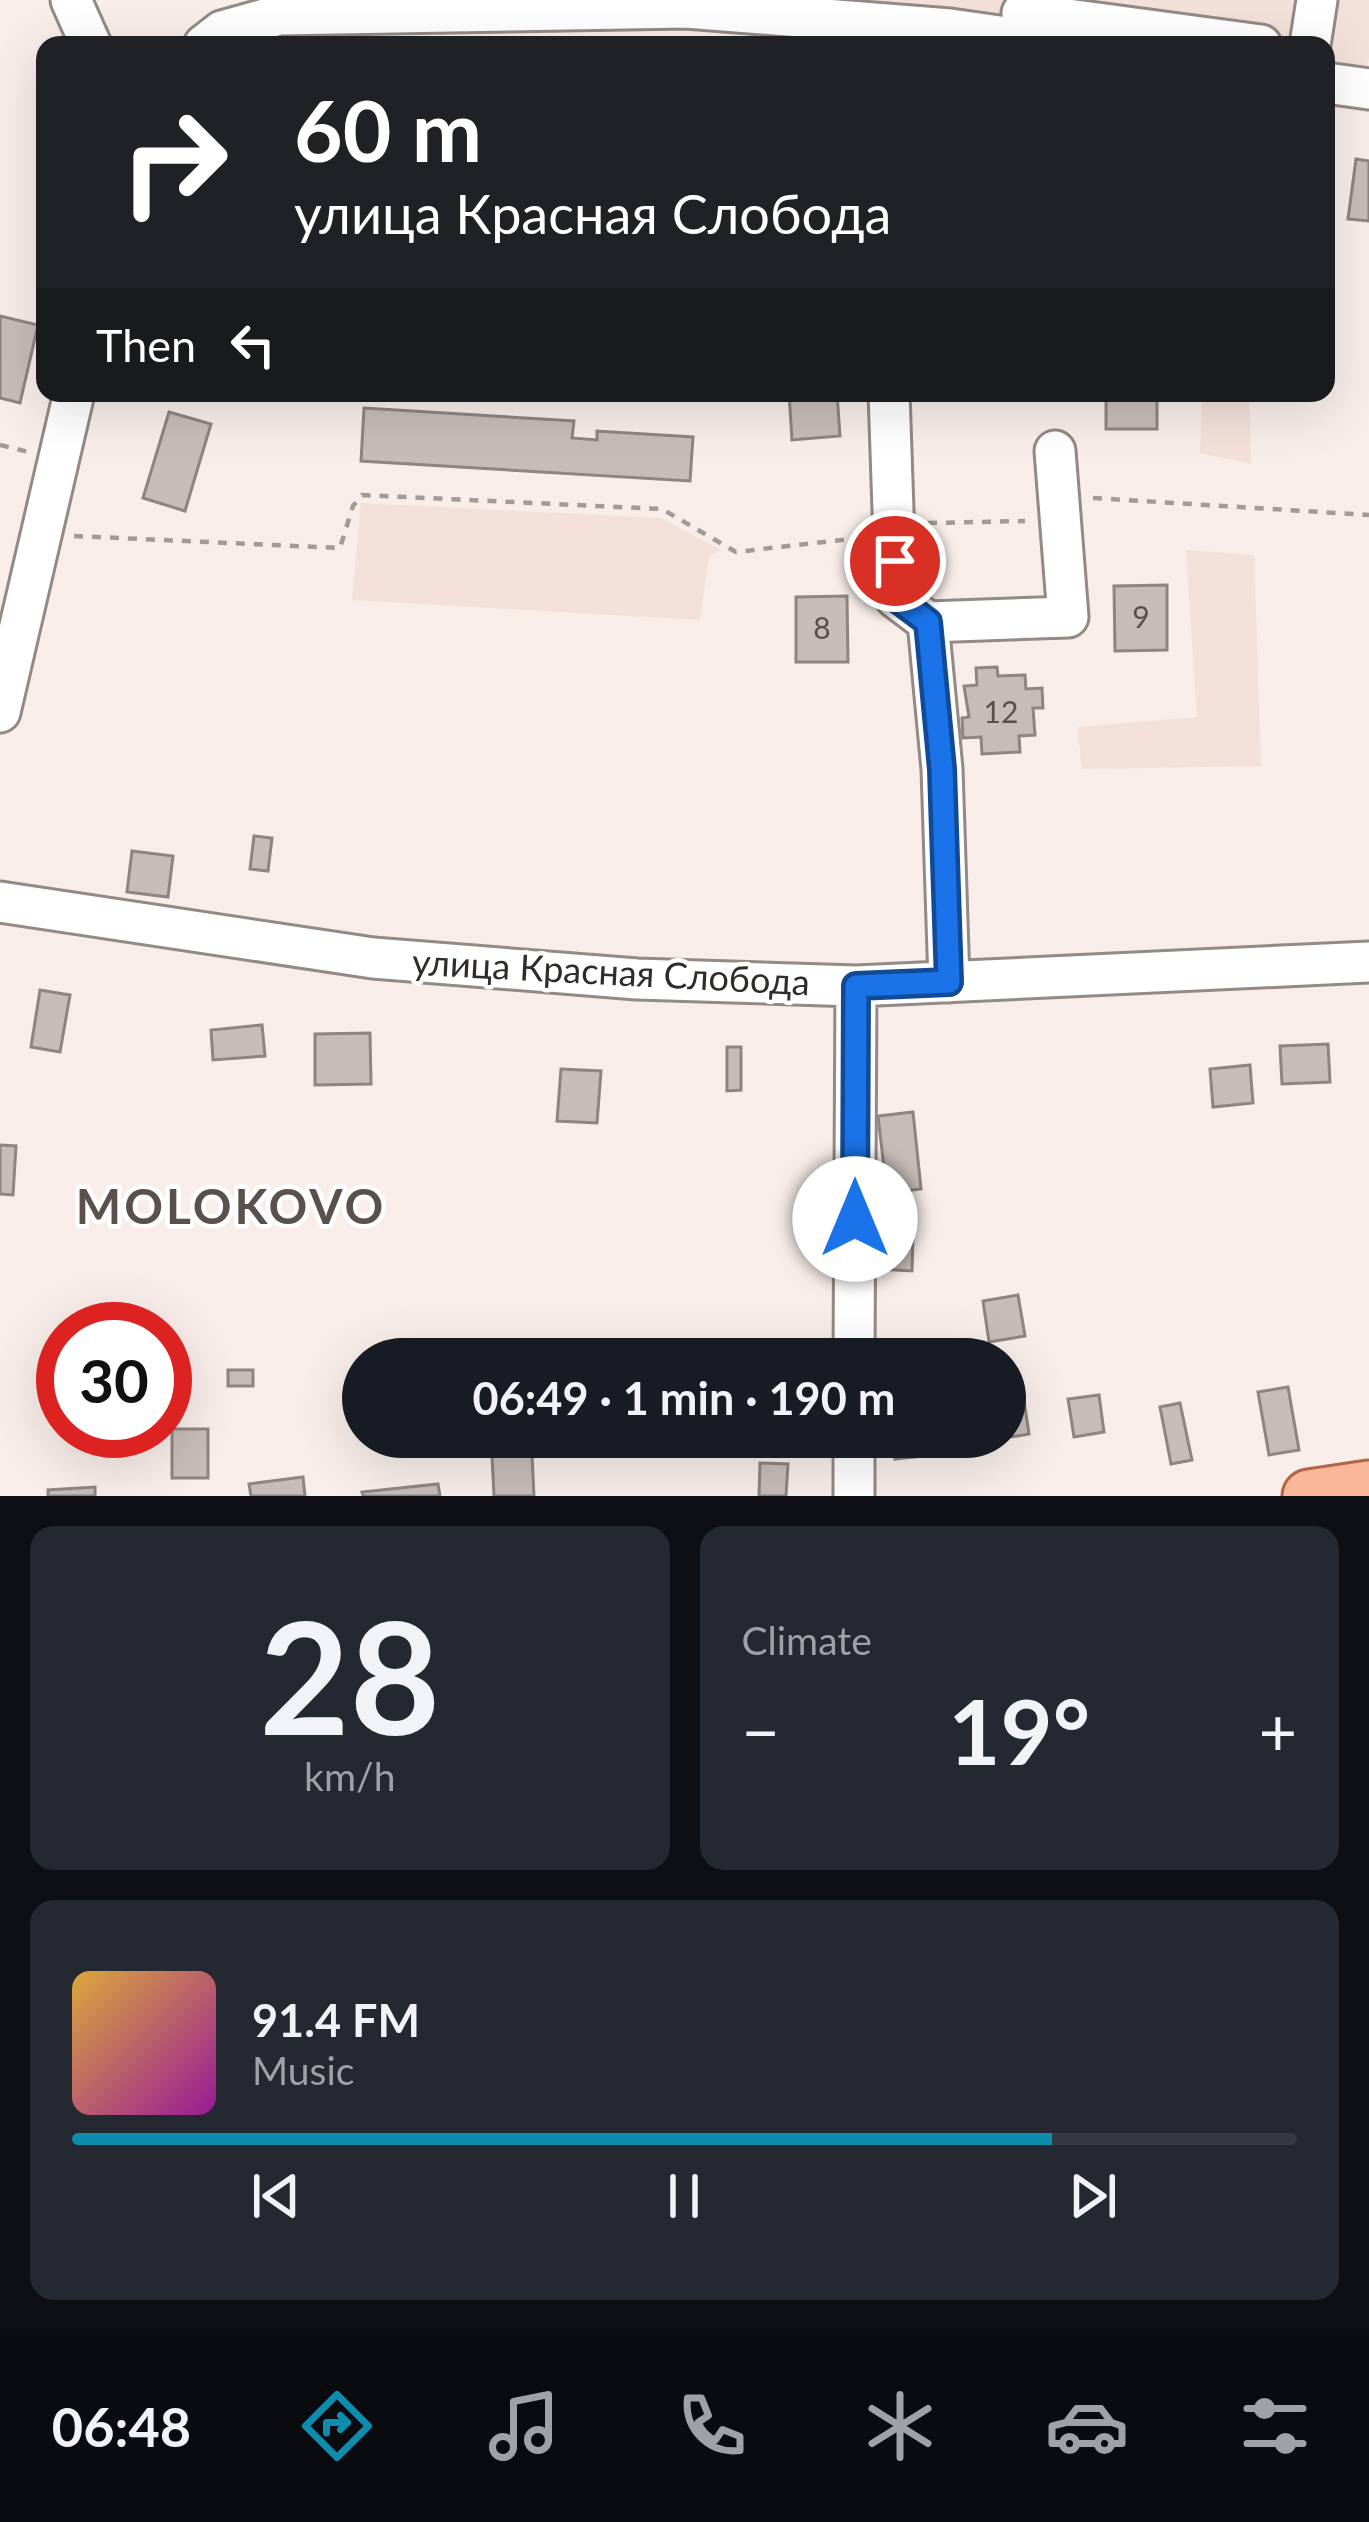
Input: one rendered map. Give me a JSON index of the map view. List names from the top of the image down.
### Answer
{
  "streets": {
    "street": ["улица Красная Слобода"]
  },
  "districts": ["MOLOKOVO"],
  "house_numbers": ["9", "8", "12"],
  "page": {
    "turn": ["60 m", "улица Красная Слобода"],
    "then": "Then",
    "limit": "30",
    "trip": "06:49 · 1 min · 190 m",
    "tile": [
      ["28", "km/h"],
      "Climate"
    ],
    "heat": ["−", "19°", "+"],
    "song": ["91.4 FM", "Music"],
    "tabs": "06:48"
  }
}
